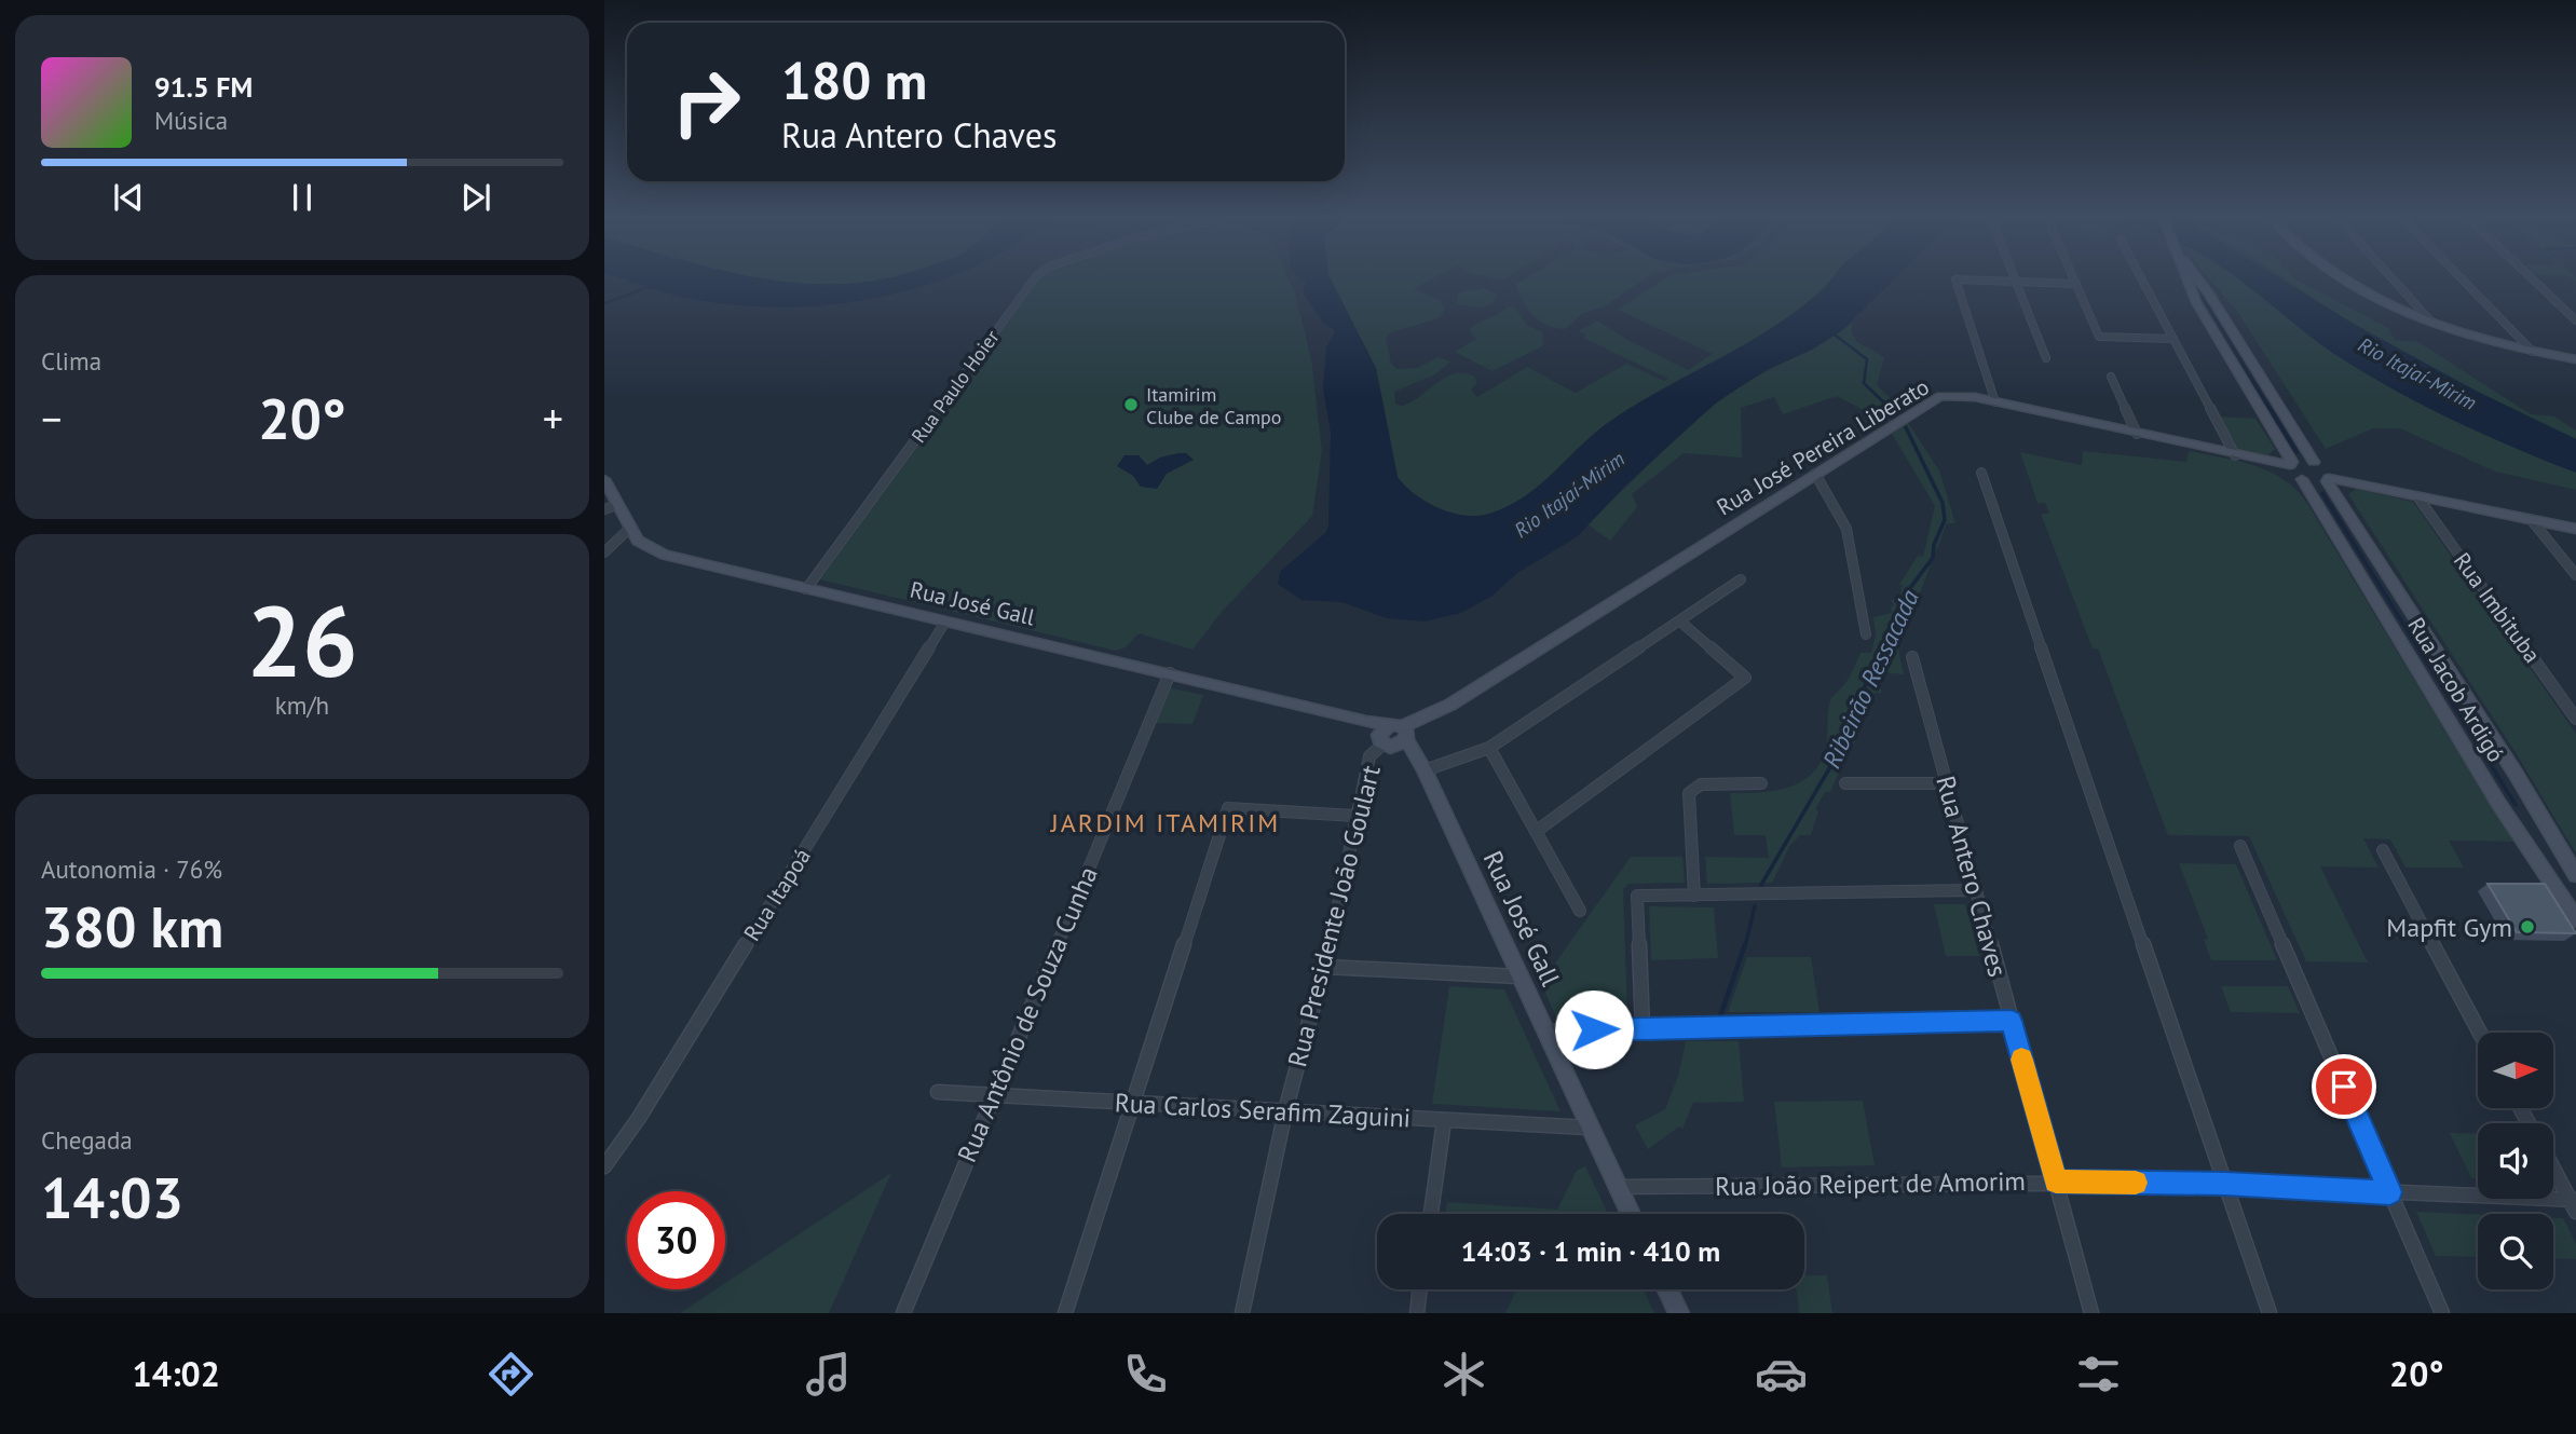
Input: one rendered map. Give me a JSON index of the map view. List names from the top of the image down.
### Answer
{
  "streets": {
    "main road": ["Rua José Pereira Liberato", "Rua José Gall", "Rua Jacob Ardigó"],
    "street": [
      "Rua Paulo Hoier",
      "Rua Imbituba",
      "Rua Antero Chaves",
      "Rua Itapoá",
      "Rua Presidente João Goulart",
      "Rua Antônio de Souza Cunha",
      "Rua Carlos Serafim Zaguini",
      "Rua João Reipert de Amorim"
    ]
  },
  "crossings": [
    ["Rua Paulo Hoier", "Rua José Gall"],
    ["Rua José Pereira Liberato", "Rua José Gall"],
    ["Rua José Pereira Liberato", "Rua Jacob Ardigó"],
    ["Rua José Pereira Liberato", "Rua Presidente João Goulart"],
    ["Rua José Gall", "Rua Itapoá"],
    ["Rua José Gall", "Rua Presidente João Goulart"],
    ["Rua José Gall", "Rua Antônio de Souza Cunha"],
    ["Rua José Gall", "Rua Carlos Serafim Zaguini"],
    ["Rua José Gall", "Rua João Reipert de Amorim"],
    ["Rua Antero Chaves", "Rua João Reipert de Amorim"],
    ["Rua Presidente João Goulart", "Rua Carlos Serafim Zaguini"],
    ["Rua Antônio de Souza Cunha", "Rua Carlos Serafim Zaguini"]
  ],
  "districts": ["JARDIM ITAMIRIM"],
  "water": ["Rio Itajaí-Mirim", "Ribeirão Ressacada"],
  "places": ["Itamirim Clube de Campo", "Mapfit Gym"],
  "north": "right",
  "page": {
    "turn": ["180 m", "Rua Antero Chaves"],
    "song": ["91.5 FM", "Música"],
    "tile": [
      "Clima",
      ["26", "km/h"],
      ["Autonomia · 76%", "380 km"],
      ["Chegada", "14:03"]
    ],
    "heat": ["−", "20°", "+"],
    "limit": "30",
    "trip": "14:03 · 1 min · 410 m",
    "tabs": ["14:02", "20°"]
  }
}
